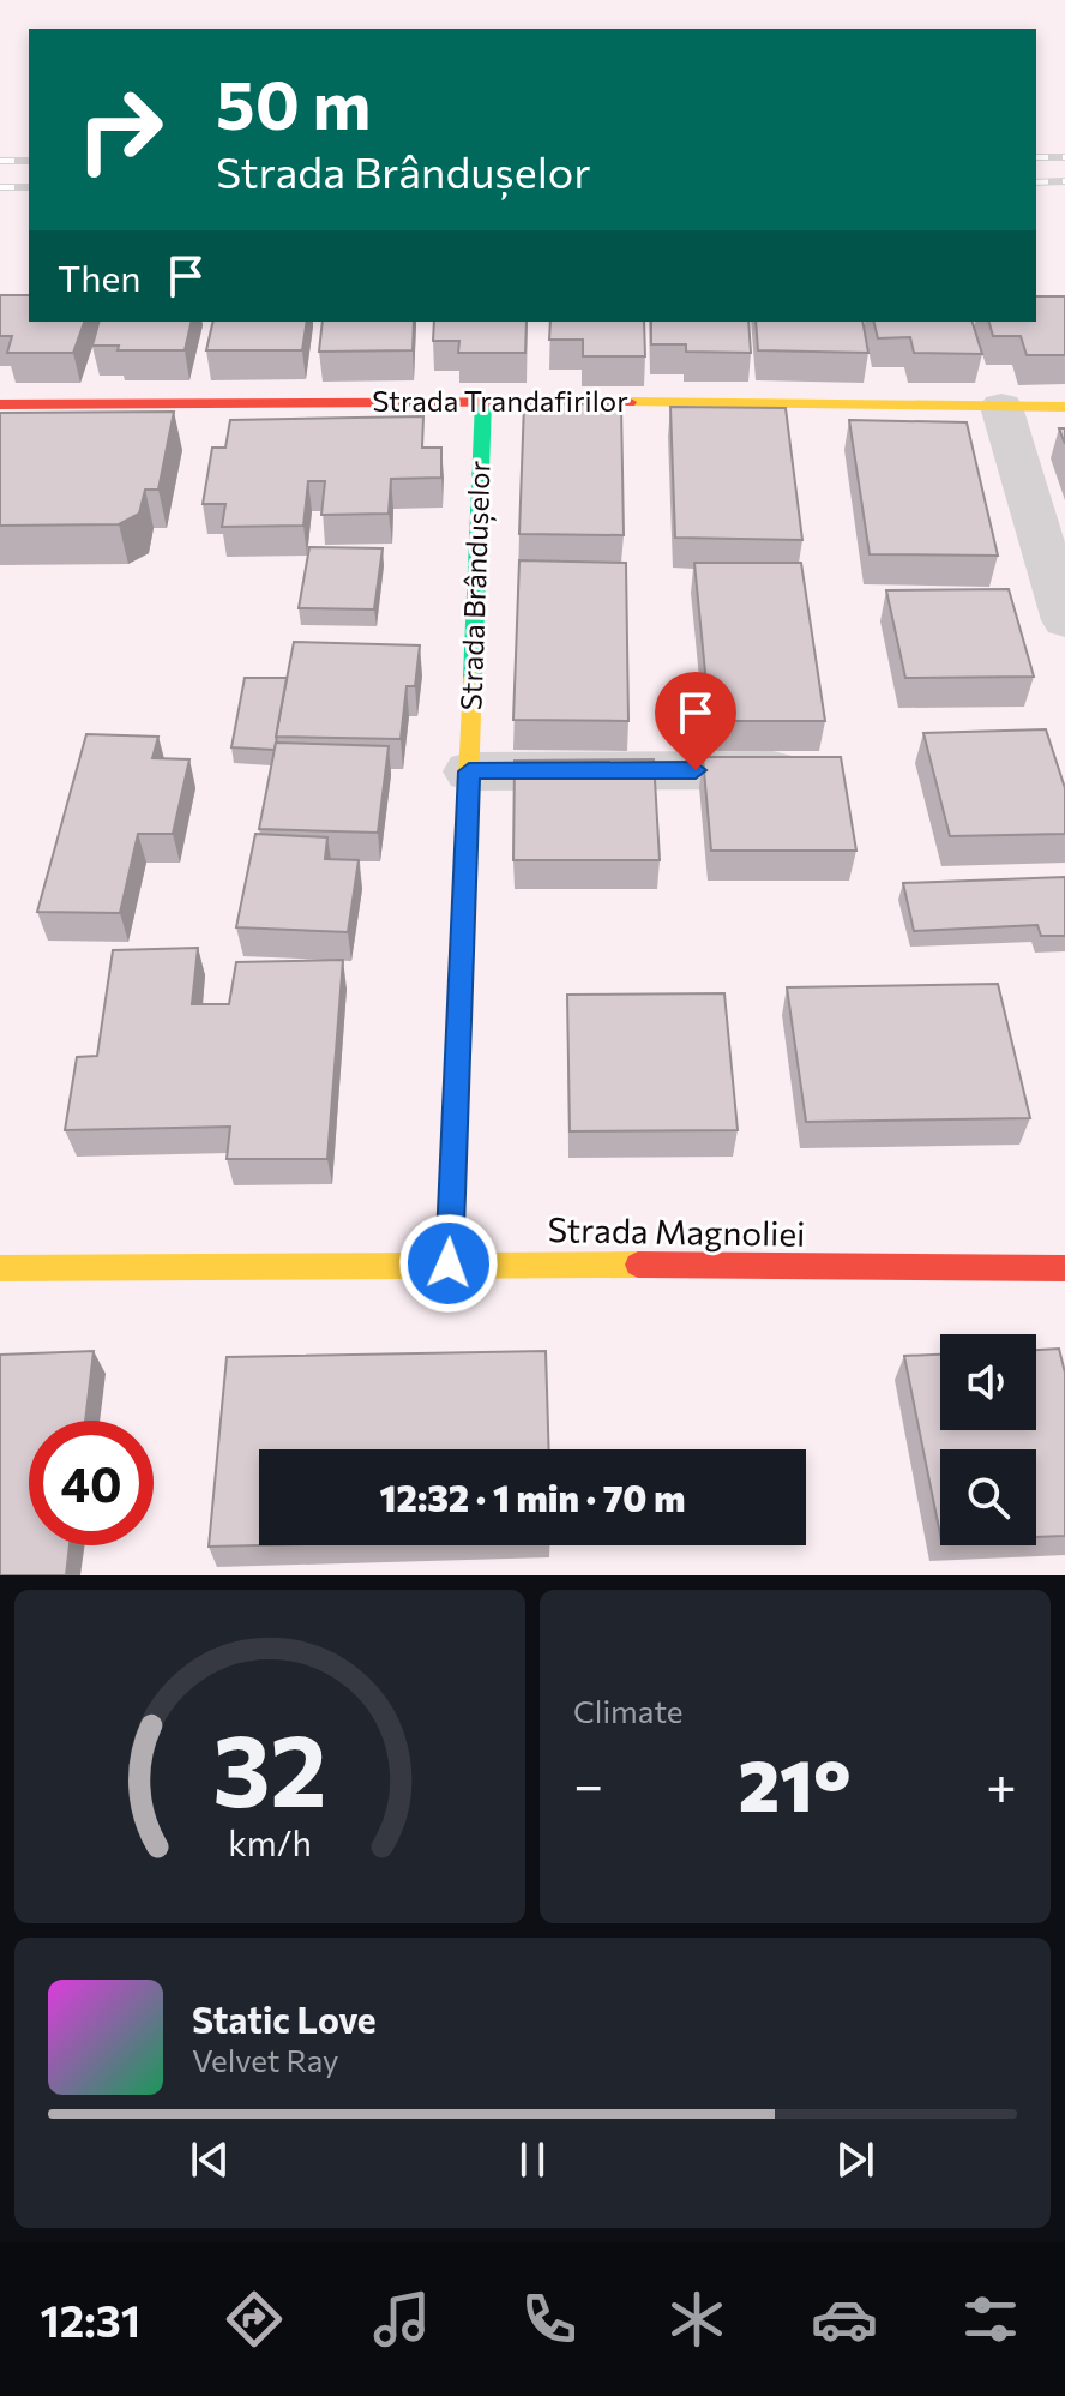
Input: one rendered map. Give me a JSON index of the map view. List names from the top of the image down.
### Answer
{
  "streets": {
    "street": ["Strada Trandafirilor", "Strada Brândușelor", "Strada Magnoliei"]
  },
  "crossings": [
    ["Strada Trandafirilor", "Strada Brândușelor"],
    ["Strada Brândușelor", "Strada Magnoliei"]
  ],
  "page": {
    "turn": ["50 m", "Strada Brândușelor"],
    "then": "Then",
    "limit": "40",
    "trip": "12:32 · 1 min · 70 m",
    "tile": "Climate",
    "heat": ["−", "21°", "+"],
    "song": ["Static Love", "Velvet Ray"],
    "tabs": "12:31",
    "gauge": ["32", "km/h"]
  }
}
